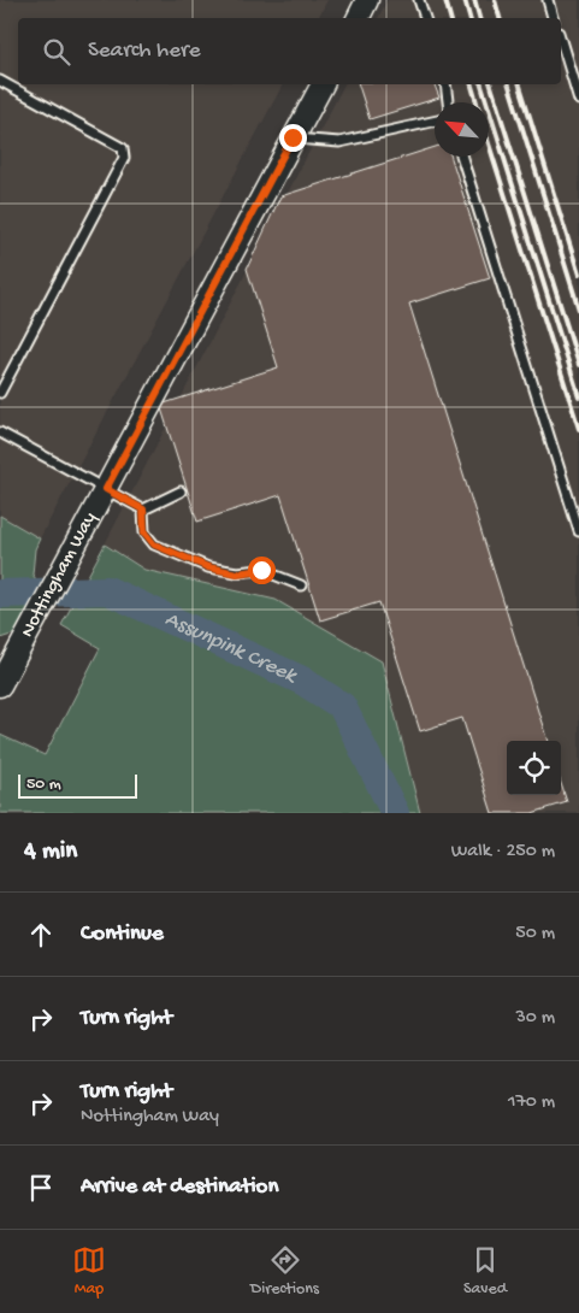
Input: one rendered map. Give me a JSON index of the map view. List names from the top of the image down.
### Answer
{
  "streets": {
    "street": ["Nottingham Way"]
  },
  "water": ["Assunpink Creek"],
  "scale_bar": "50 m",
  "north": "top left",
  "page": {
    "search": "Search here",
    "scale": "50 m",
    "heading": ["4 min", "Walk · 250 m"],
    "list": [
      ["Continue", "50 m"],
      ["Turn right", "30 m"],
      ["Turn right", "Nottingham Way", "170 m"],
      "Arrive at destination"
    ],
    "nav": ["Map", "Directions", "Saved"]
  }
}
